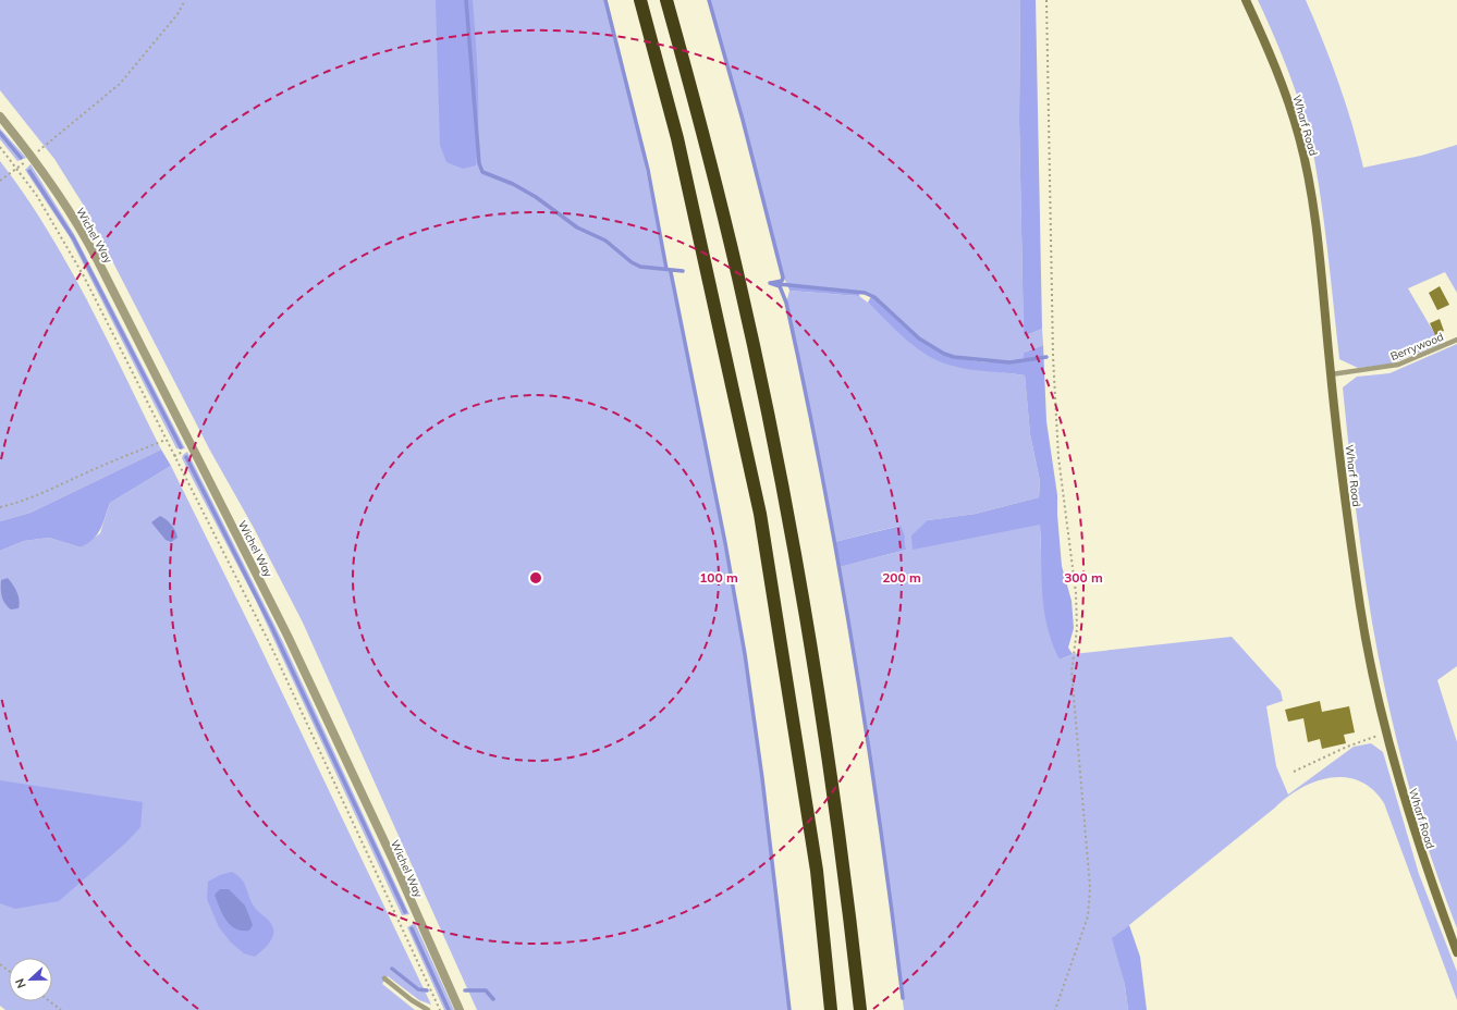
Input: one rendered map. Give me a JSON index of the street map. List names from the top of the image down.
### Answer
{
  "streets": {
    "main road": ["Wharf Road"],
    "street": ["Wichel Way"],
    "lane": ["Berrywood"]
  },
  "crossings": [
    ["Wharf Road", "Berrywood"]
  ],
  "north": "left",
  "rings": ["100 m", "200 m", "300 m"]
}
